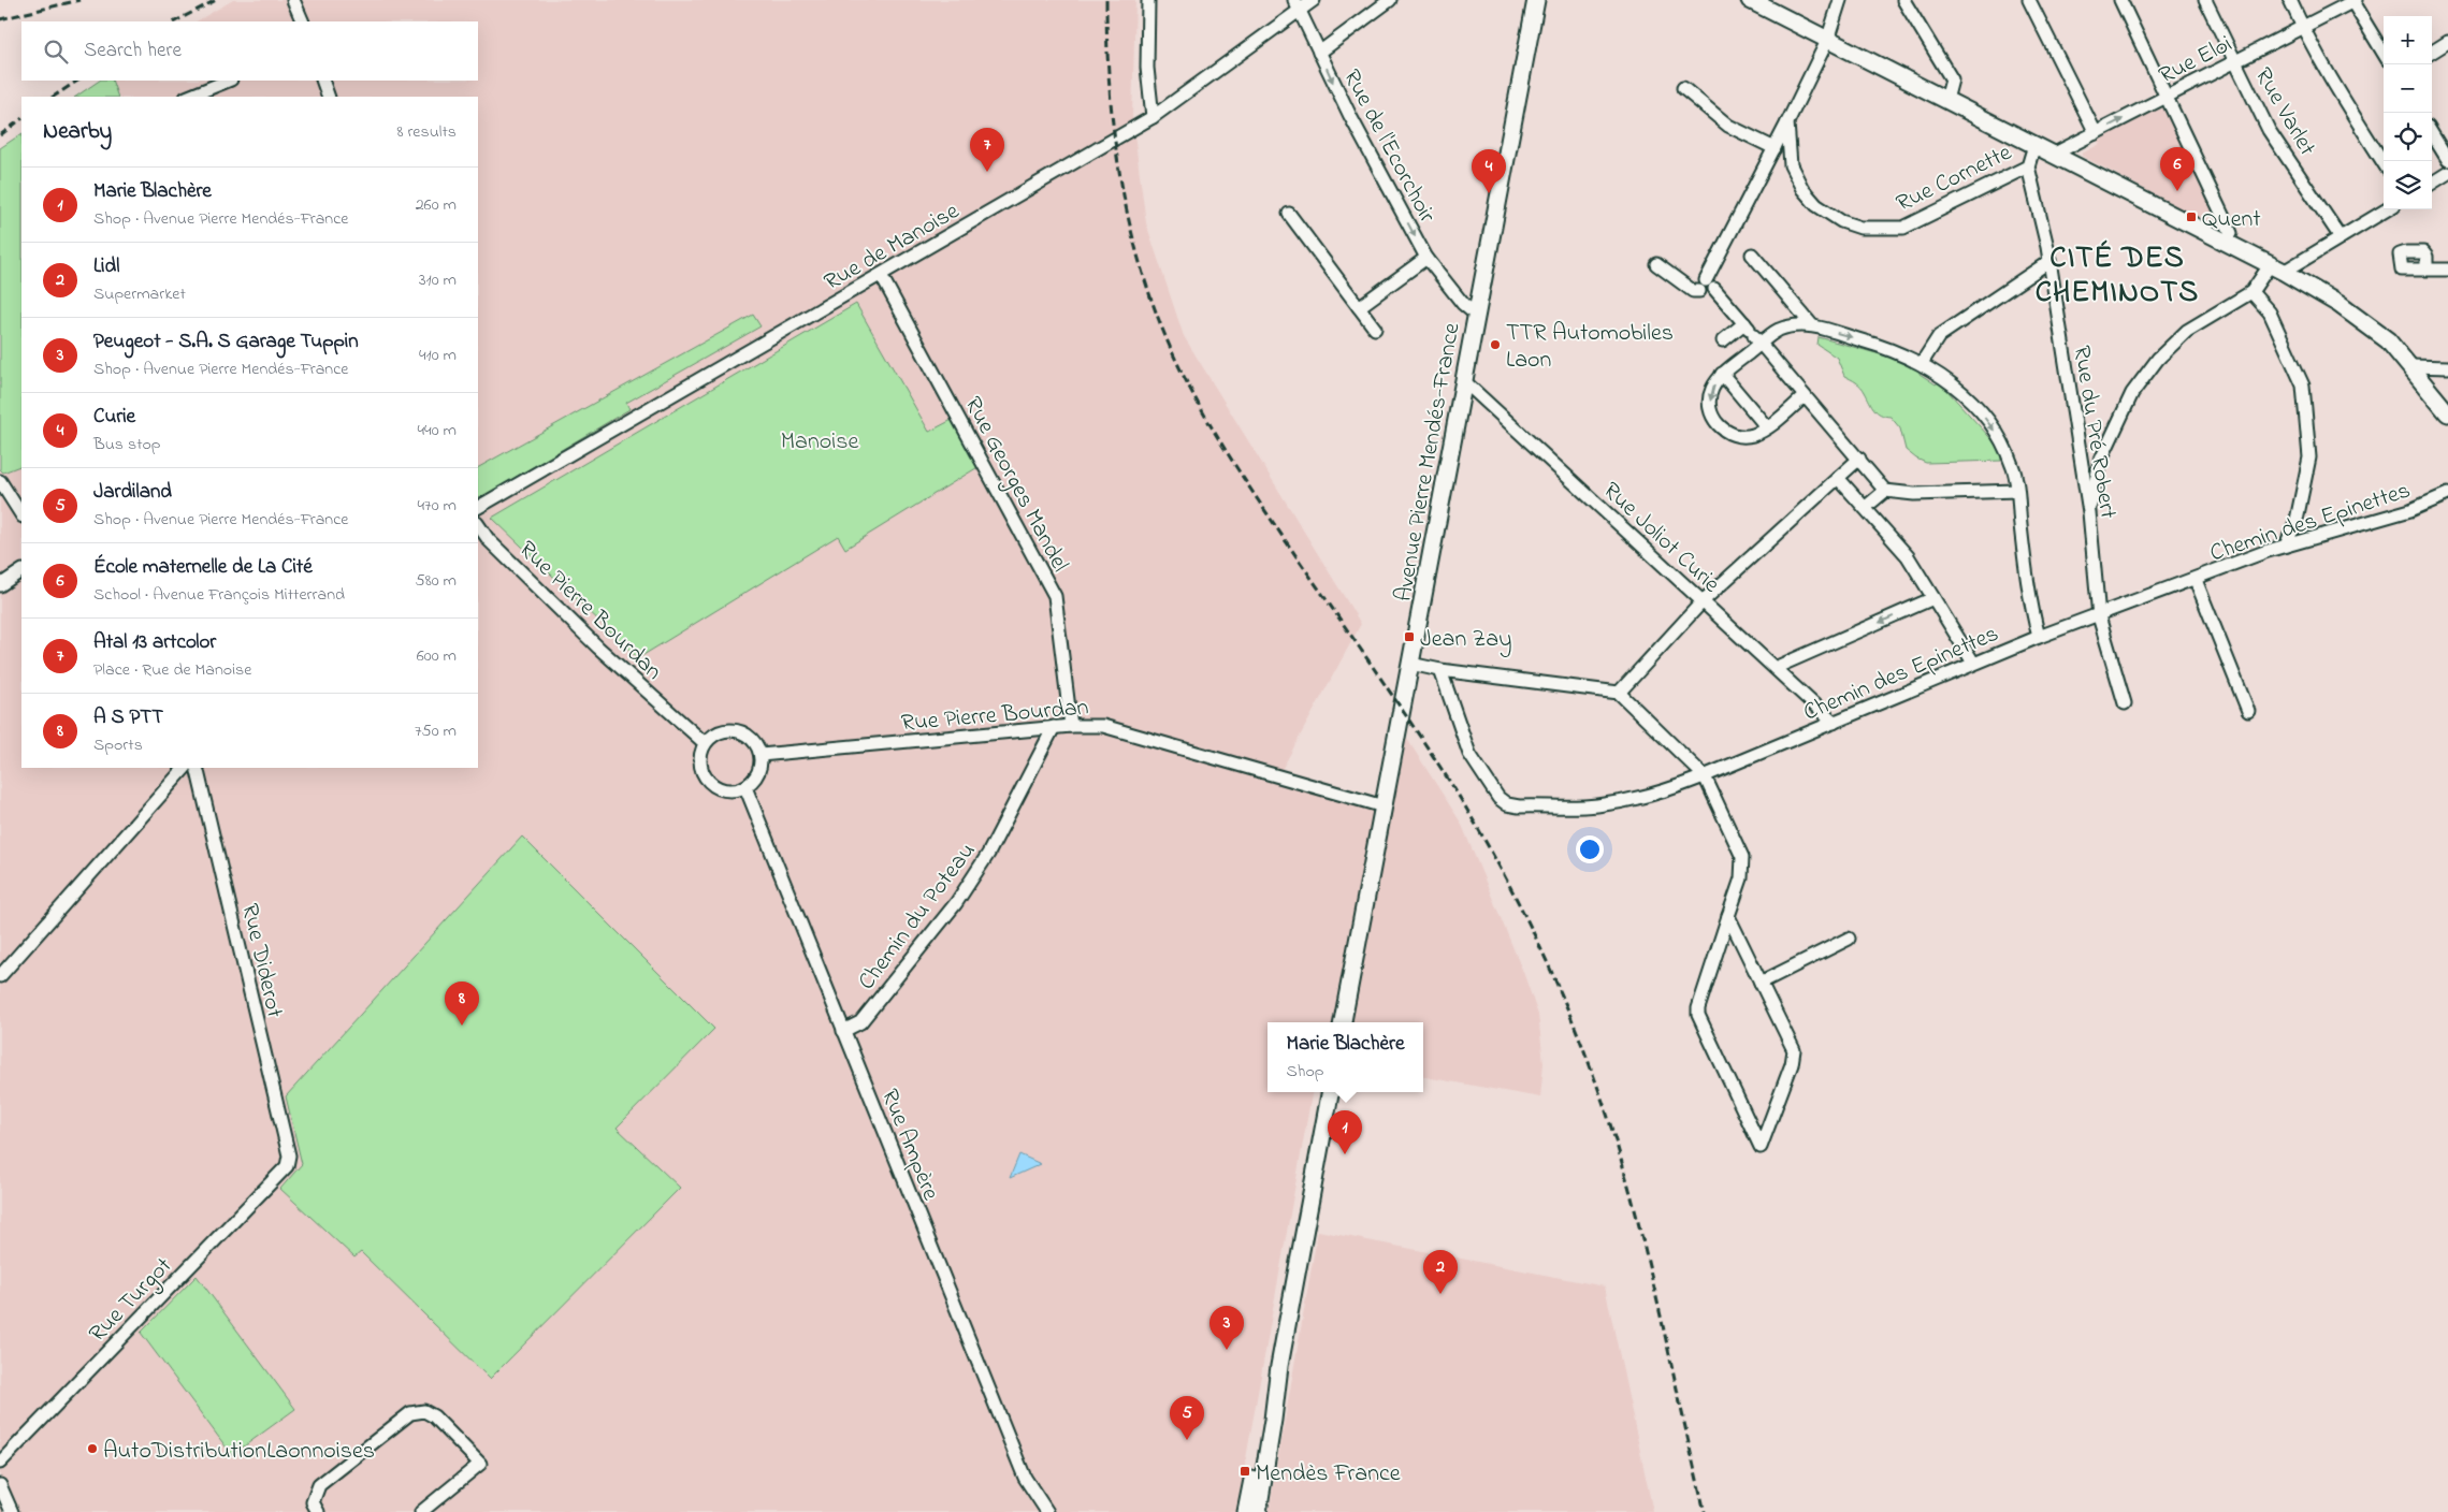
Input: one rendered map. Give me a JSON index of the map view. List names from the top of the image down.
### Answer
{
  "streets": {
    "main road": ["Avenue Pierre Mendés-France"],
    "street": [
      "Rue Eloi",
      "Rue Varlet",
      "Rue de l'Ecorchoir",
      "Rue Cornette",
      "Rue de Manoise",
      "Rue du Pré Robert",
      "Rue Georges Mandel",
      "Chemin des Epinettes",
      "Rue Joliot Curie",
      "Rue Pierre Bourdan",
      "Chemin du Poteau",
      "Rue Diderot",
      "Rue Ampère",
      "Rue Turgot"
    ]
  },
  "crossings": [
    ["Rue Eloi", "Rue Varlet"],
    ["Rue de l'Ecorchoir", "Rue de Manoise"],
    ["Rue de l'Ecorchoir", "Avenue Pierre Mendés-France"],
    ["Rue Cornette", "Rue du Pré Robert"],
    ["Rue de Manoise", "Rue Georges Mandel"],
    ["Rue du Pré Robert", "Chemin des Epinettes"],
    ["Avenue Pierre Mendés-France", "Rue Joliot Curie"],
    ["Avenue Pierre Mendés-France", "Rue Pierre Bourdan"],
    ["Rue Georges Mandel", "Rue Pierre Bourdan"],
    ["Chemin des Epinettes", "Rue Joliot Curie"],
    ["Rue Pierre Bourdan", "Chemin du Poteau"],
    ["Rue Pierre Bourdan", "Rue Ampère"],
    ["Chemin du Poteau", "Rue Ampère"],
    ["Rue Diderot", "Rue Turgot"]
  ],
  "districts": ["CITÉ DES CHEMINOTS"],
  "parks": ["Manoise"],
  "places": {
    "transit": ["Quent", "Jean Zay", "Mendès France"],
    "other": ["TTR Automobiles Laon", "AutoDistributionLaonnoises"]
  },
  "page": {
    "map_buttons": ["+", "−"],
    "search": "Search here",
    "heading": ["Nearby", "8 results"],
    "pins": [
      "7",
      "6",
      "4",
      "8",
      "1",
      "2",
      "3",
      "5"
    ],
    "list": [
      {
        "mark": "1",
        "name": "Marie Blachère",
        "note": "Shop · Avenue Pierre Mendés-France",
        "value": "260 m"
      },
      {
        "mark": "2",
        "name": "Lidl",
        "note": "Supermarket",
        "value": "310 m"
      },
      {
        "mark": "3",
        "name": "Peugeot - S.A. S Garage Tuppin",
        "note": "Shop · Avenue Pierre Mendés-France",
        "value": "410 m"
      },
      {
        "mark": "4",
        "name": "Curie",
        "note": "Bus stop",
        "value": "440 m"
      },
      {
        "mark": "5",
        "name": "Jardiland",
        "note": "Shop · Avenue Pierre Mendés-France",
        "value": "470 m"
      },
      {
        "mark": "6",
        "name": "École maternelle de La Cité",
        "note": "School · Avenue François Mitterrand",
        "value": "580 m"
      },
      {
        "mark": "7",
        "name": "Atal 13 artcolor",
        "note": "Place · Rue de Manoise",
        "value": "600 m"
      },
      {
        "mark": "8",
        "name": "A S PTT",
        "note": "Sports",
        "value": "750 m"
      }
    ],
    "popup": ["Marie Blachère", "Shop"]
  }
}
